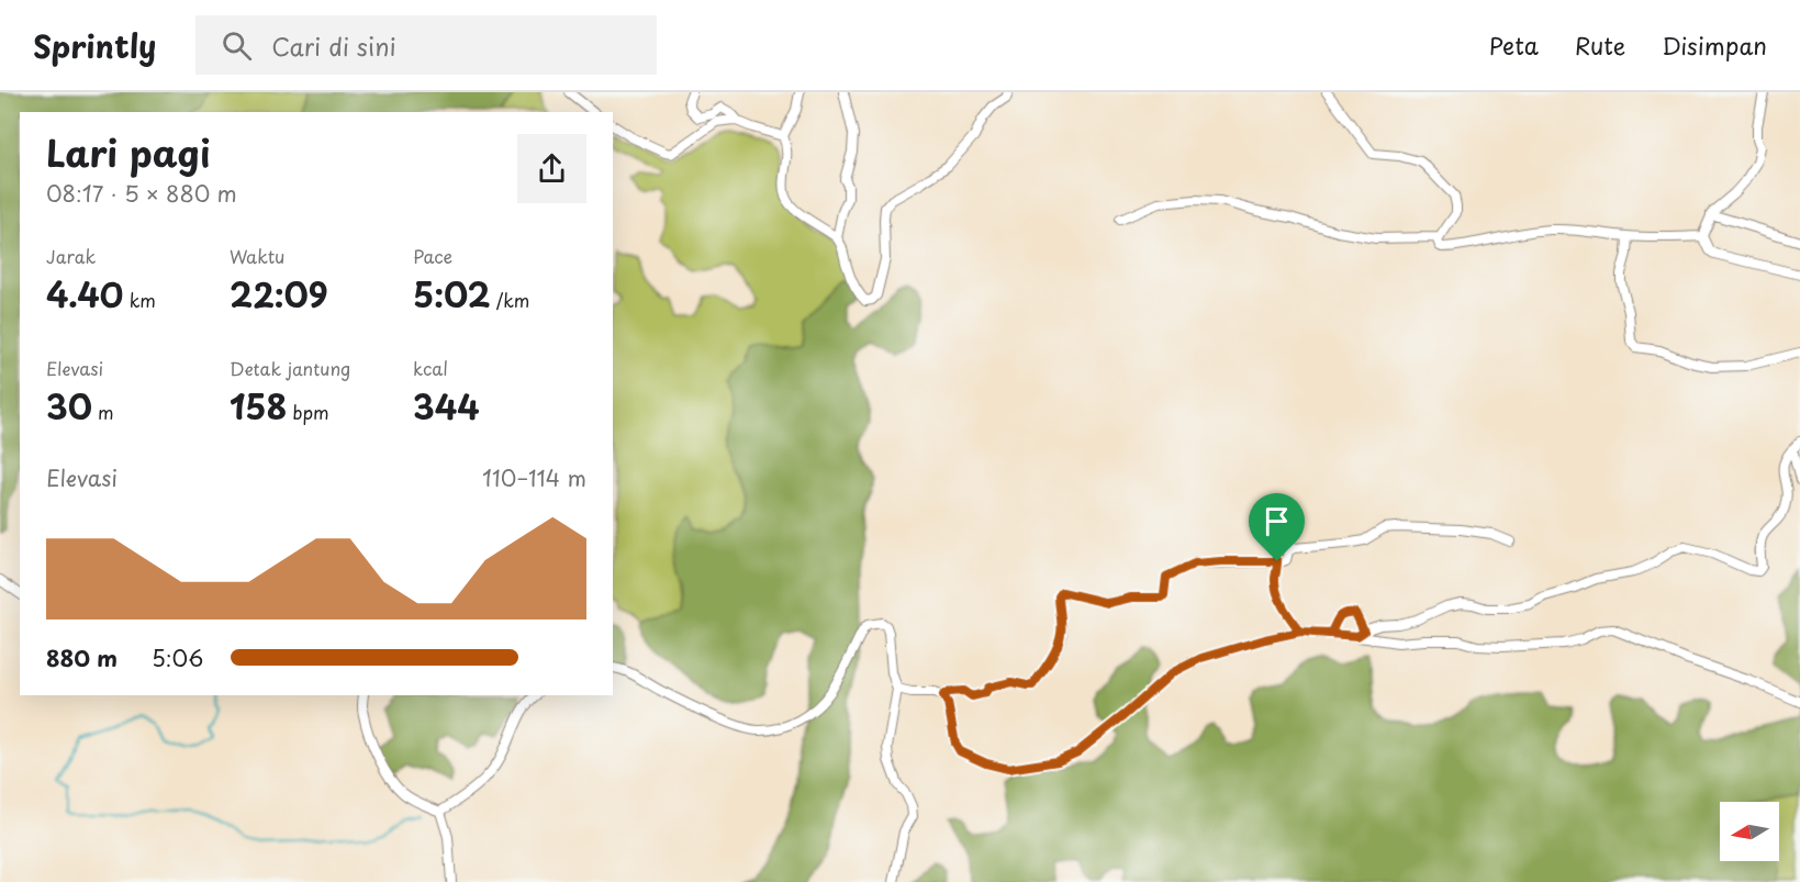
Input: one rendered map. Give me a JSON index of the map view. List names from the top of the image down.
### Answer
{
  "north": "left",
  "page": {
    "header": "Sprintly",
    "search": "Cari di sini",
    "nav": ["Peta", "Rute", "Disimpan"],
    "heading": ["Lari pagi", "08:17 · 5 × 880 m"],
    "stats": [
      ["Jarak", "4.40 km"],
      ["Waktu", "22:09"],
      ["Pace", "5:02 /km"],
      ["Elevasi", "30 m"],
      ["Detak jantung", "158 bpm"],
      ["kcal", "344"]
    ],
    "chart": ["Elevasi", "110–114 m"],
    "list": [
      {
        "name": "880 m",
        "note": "5:06"
      }
    ]
  }
}
